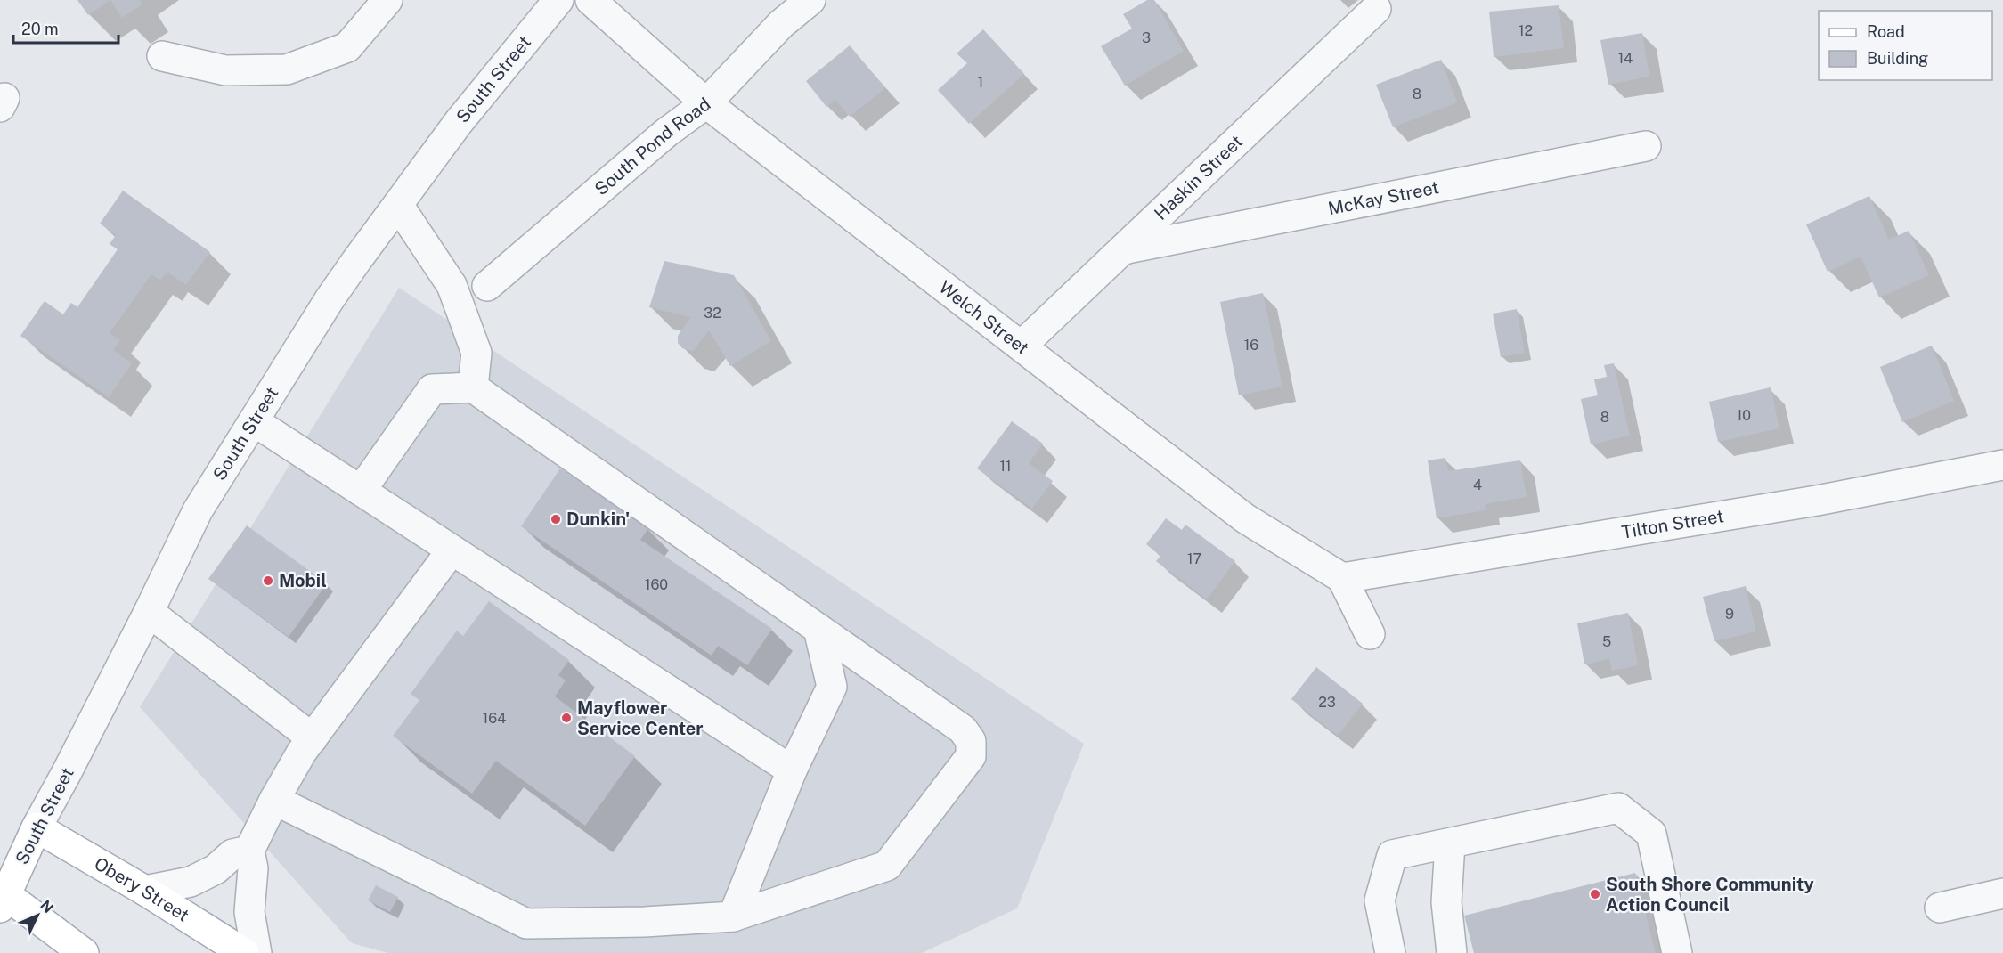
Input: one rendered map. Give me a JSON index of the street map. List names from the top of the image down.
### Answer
{
  "streets": {
    "main road": ["South Street", "Obery Street"],
    "street": [
      "South Pond Road",
      "Haskin Street",
      "McKay Street",
      "Welch Street",
      "Tilton Street"
    ]
  },
  "crossings": [
    ["South Street", "Obery Street"],
    ["South Pond Road", "Welch Street"],
    ["Haskin Street", "McKay Street"],
    ["Haskin Street", "Welch Street"],
    ["Welch Street", "Tilton Street"]
  ],
  "places": [
    "Dunkin'",
    "Mobil",
    "Mayflower Service Center",
    "South Shore Community Action Council"
  ],
  "house_numbers": [
    "12",
    "3",
    "14",
    "1",
    "8",
    "32",
    "16",
    "10",
    "8",
    "11",
    "4",
    "17",
    "160",
    "9",
    "5",
    "23",
    "164"
  ],
  "legend": ["Road", "Building"],
  "scale_bar": "20 m",
  "north": "top right"
}
